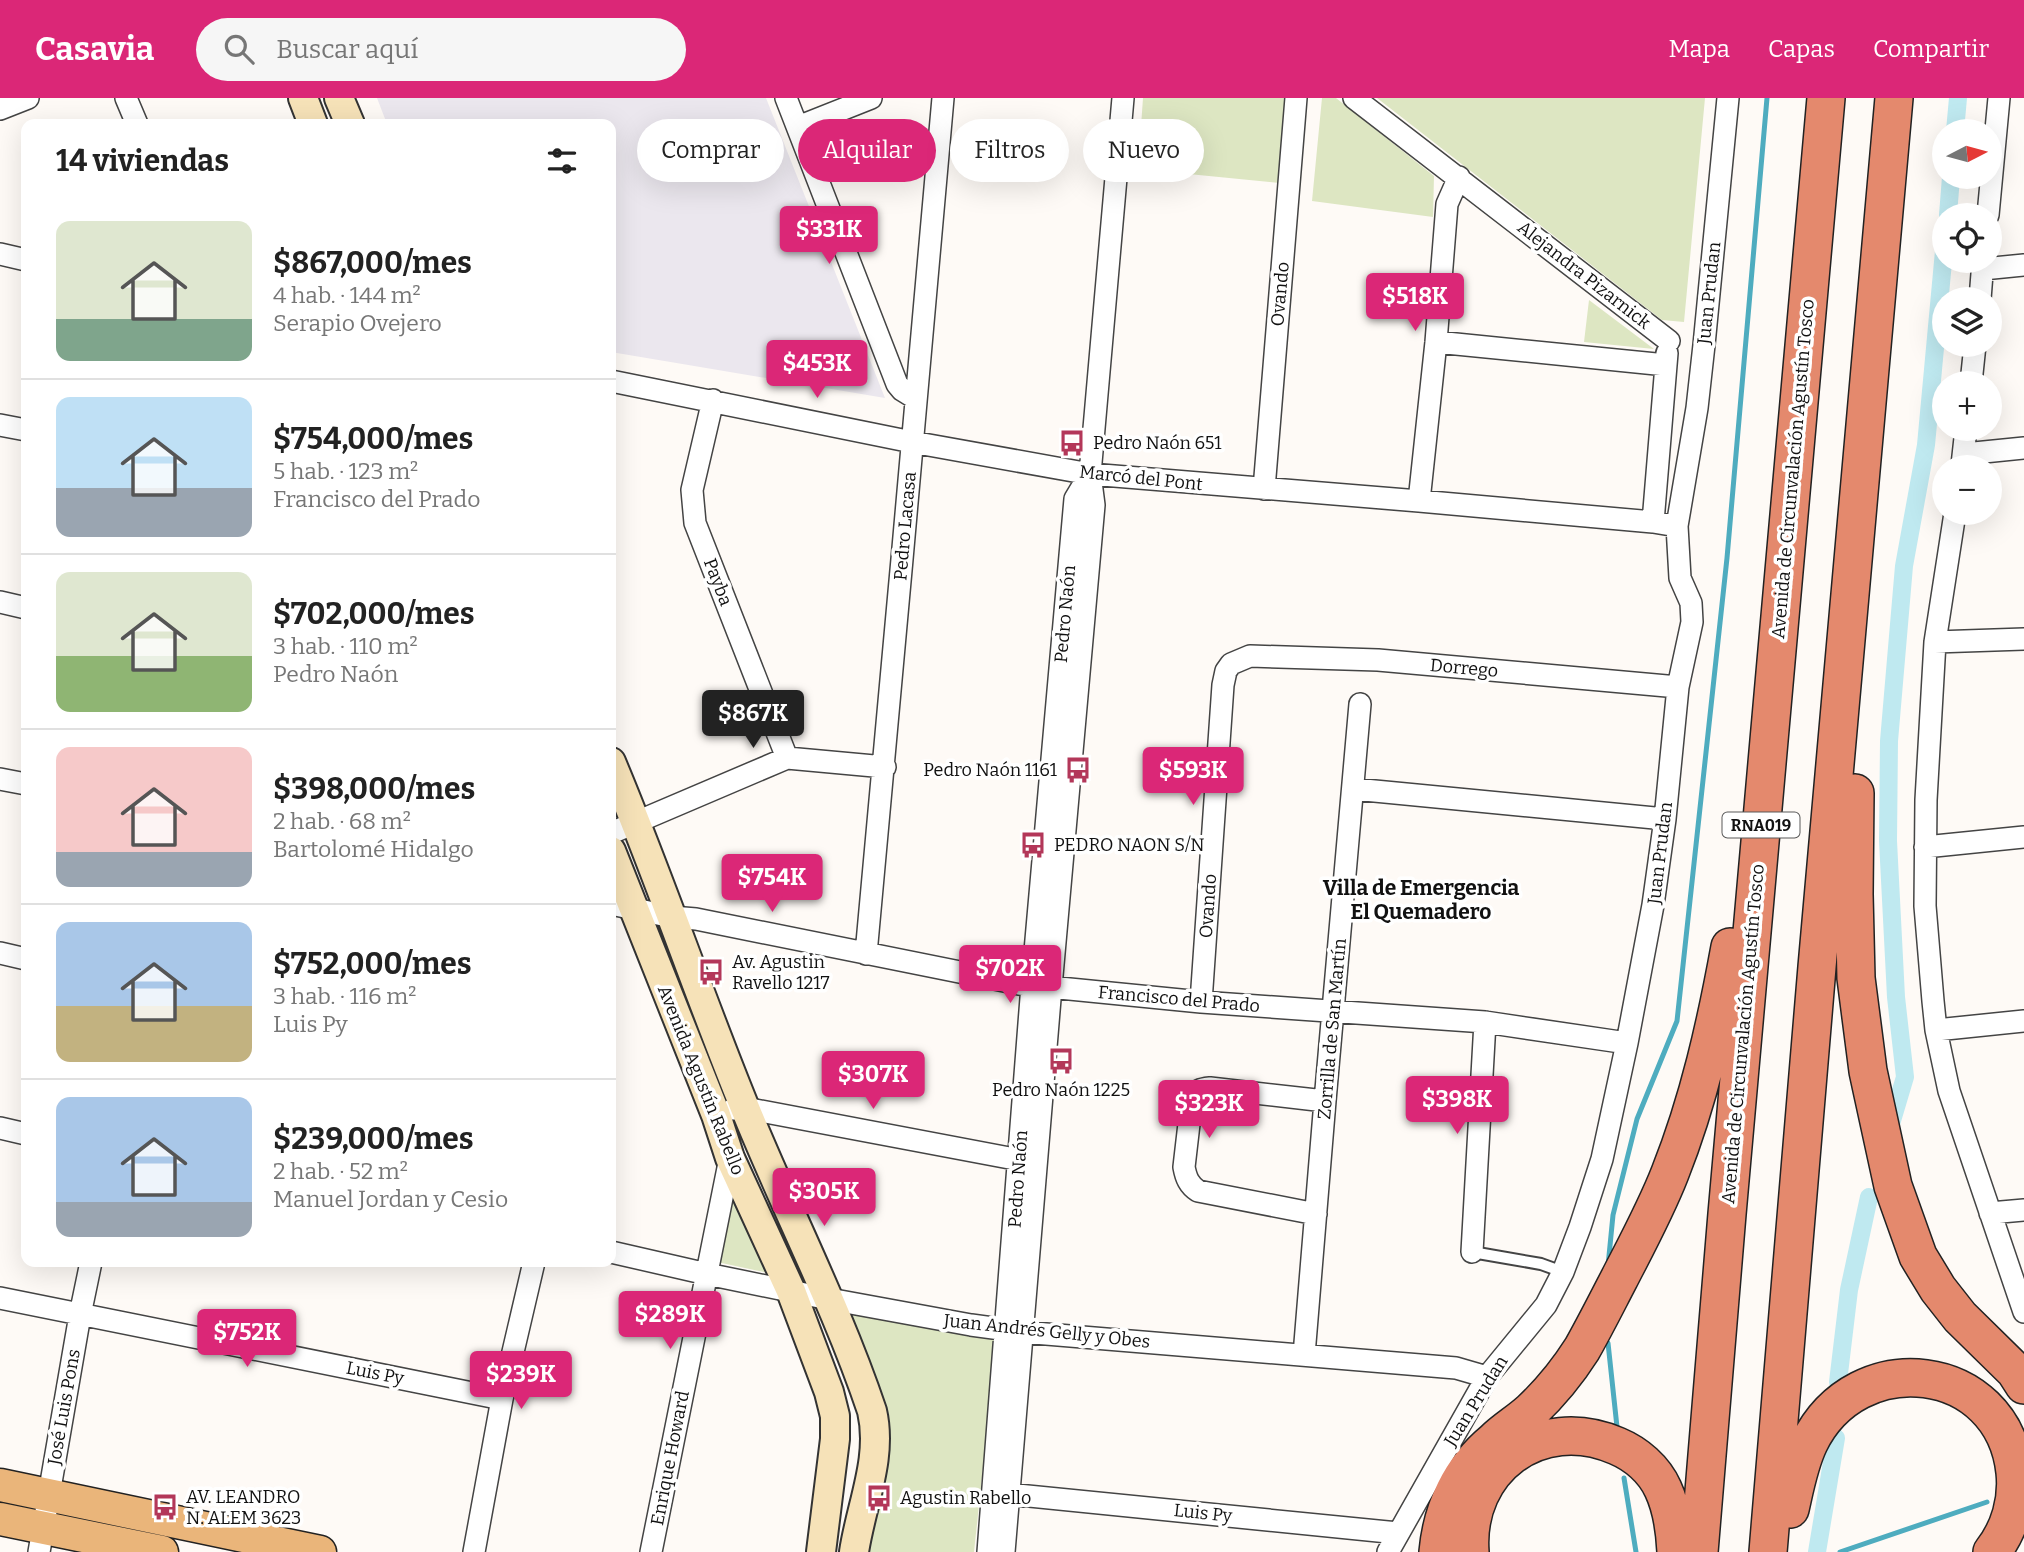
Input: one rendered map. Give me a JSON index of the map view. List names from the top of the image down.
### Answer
{
  "streets": {
    "highway": ["Avenida de Circunvalación Agustín Tosco", "RNA019"],
    "main road": ["Avenida Agustín Rabello"],
    "street": [
      "Alejandra Pizarnick",
      "Juan Prudan",
      "Ovando",
      "Marcó del Pont",
      "Pedro Lacasa",
      "Payba",
      "Pedro Naón",
      "Dorrego",
      "Francisco del Prado",
      "Zorrilla de San Martín",
      "Juan Andrés Gelly y Obes",
      "Luis Py",
      "José Luis Pons",
      "Enrique Howard"
    ]
  },
  "crossings": [
    ["Alejandra Pizarnick", "Marcó del Pont"],
    ["Juan Prudan", "Marcó del Pont"],
    ["Juan Prudan", "Dorrego"],
    ["Juan Prudan", "Francisco del Prado"],
    ["Juan Prudan", "Juan Andrés Gelly y Obes"],
    ["Juan Prudan", "Luis Py"],
    ["Ovando", "Marcó del Pont"],
    ["Ovando", "Dorrego"],
    ["Ovando", "Francisco del Prado"],
    ["Marcó del Pont", "Pedro Lacasa"],
    ["Marcó del Pont", "Payba"],
    ["Marcó del Pont", "Pedro Naón"],
    ["Pedro Lacasa", "Francisco del Prado"],
    ["Pedro Naón", "Francisco del Prado"],
    ["Pedro Naón", "Juan Andrés Gelly y Obes"],
    ["Pedro Naón", "Luis Py"],
    ["Francisco del Prado", "Zorrilla de San Martín"],
    ["Francisco del Prado", "Avenida Agustín Rabello"],
    ["Zorrilla de San Martín", "Juan Andrés Gelly y Obes"],
    ["Avenida Agustín Rabello", "Juan Andrés Gelly y Obes"],
    ["Avenida Agustín Rabello", "Enrique Howard"],
    ["Juan Andrés Gelly y Obes", "Enrique Howard"],
    ["Luis Py", "José Luis Pons"]
  ],
  "districts": ["Villa de Emergencia El Quemadero"],
  "places": {
    "bus stop": [
      "Pedro Naón 651",
      "Pedro Naón 1161",
      "PEDRO NAON S/N",
      "Av. Agustin Ravello 1217",
      "Pedro Naón 1225",
      "Agustin Rabello",
      "AV. LEANDRO N. ALEM 3623"
    ]
  },
  "north": "right",
  "page": {
    "header": "Casavia",
    "search": "Buscar aquí",
    "nav": ["Mapa", "Capas", "Compartir"],
    "map_buttons": ["+", "−"],
    "chip": [
      "Comprar",
      "Alquilar",
      "Filtros",
      "Nuevo"
    ],
    "heading": "14 viviendas",
    "list": [
      {
        "name": "$867,000/mes",
        "note": "4 hab. · 144 m² · Serapio Ovejero"
      },
      {
        "name": "$754,000/mes",
        "note": "5 hab. · 123 m² · Francisco del Prado"
      },
      {
        "name": "$702,000/mes",
        "note": "3 hab. · 110 m² · Pedro Naón"
      },
      {
        "name": "$398,000/mes",
        "note": "2 hab. · 68 m² · Bartolomé Hidalgo"
      },
      {
        "name": "$752,000/mes",
        "note": "3 hab. · 116 m² · Luis Py"
      },
      {
        "name": "$239,000/mes",
        "note": "2 hab. · 52 m² · Manuel Jordan y Cesio"
      }
    ],
    "price": [
      "$331K",
      "$518K",
      "$453K",
      "$867K",
      "$593K",
      "$754K",
      "$702K",
      "$307K",
      "$398K",
      "$323K",
      "$305K",
      "$289K",
      "$752K",
      "$239K"
    ]
  }
}
